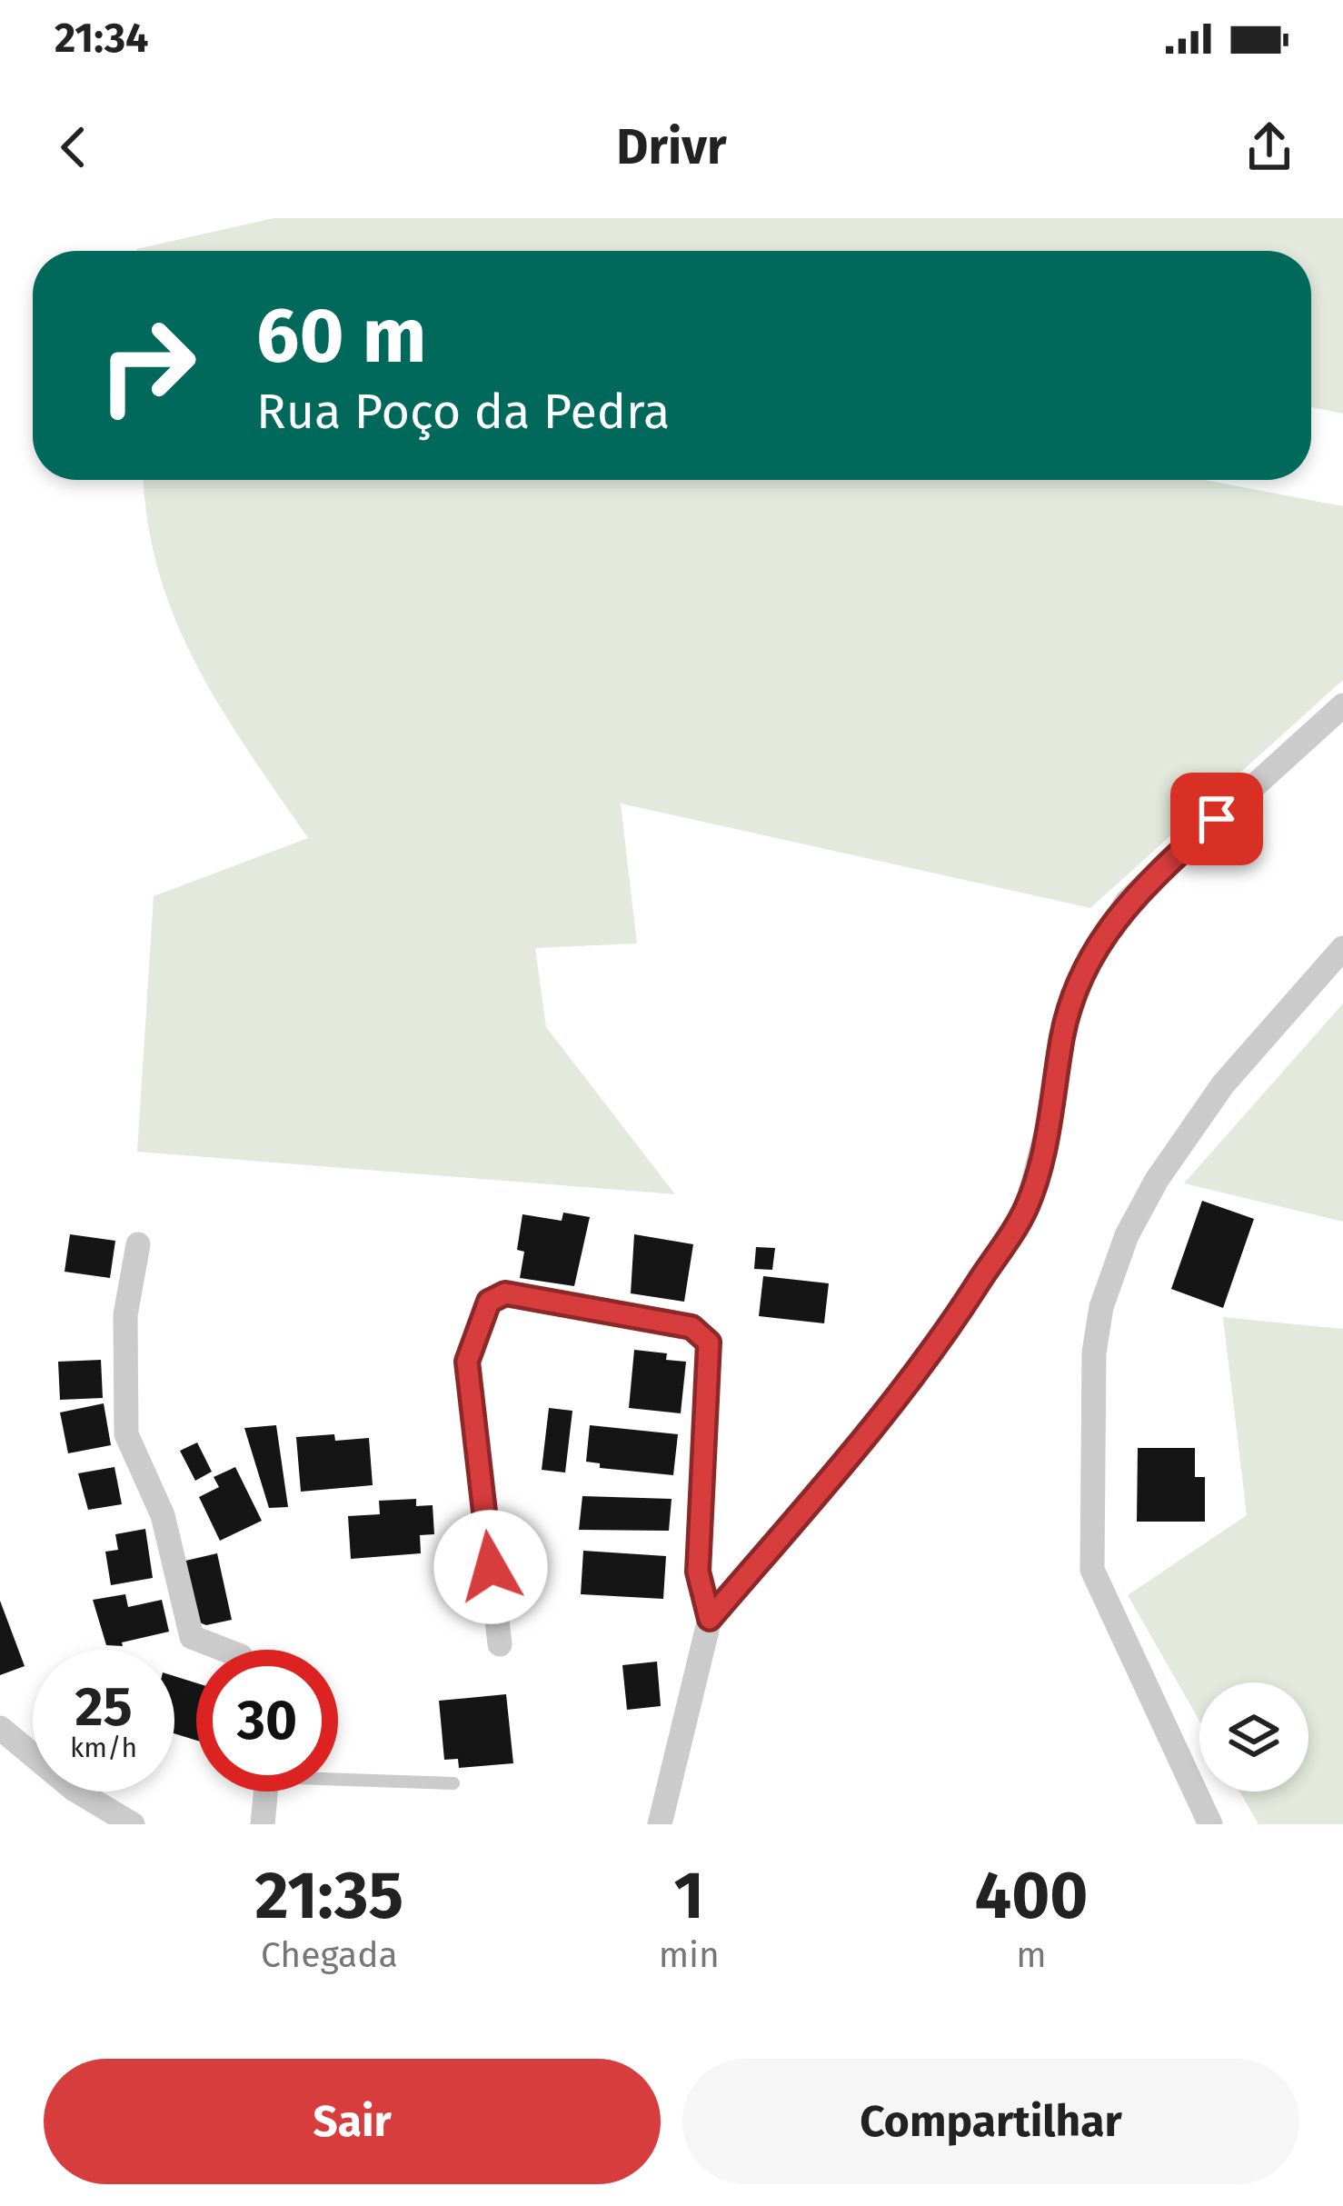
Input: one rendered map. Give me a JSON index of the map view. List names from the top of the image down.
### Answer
{
  "page": {
    "status": "21:34",
    "header": "Drivr",
    "turn": ["60 m", "Rua Poço da Pedra"],
    "speed": "25 km/h",
    "limit": "30",
    "eta": [
      "21:35",
      "Chegada",
      "1",
      "min",
      "400",
      "m"
    ],
    "buttons": ["Sair", "Compartilhar"]
  }
}
